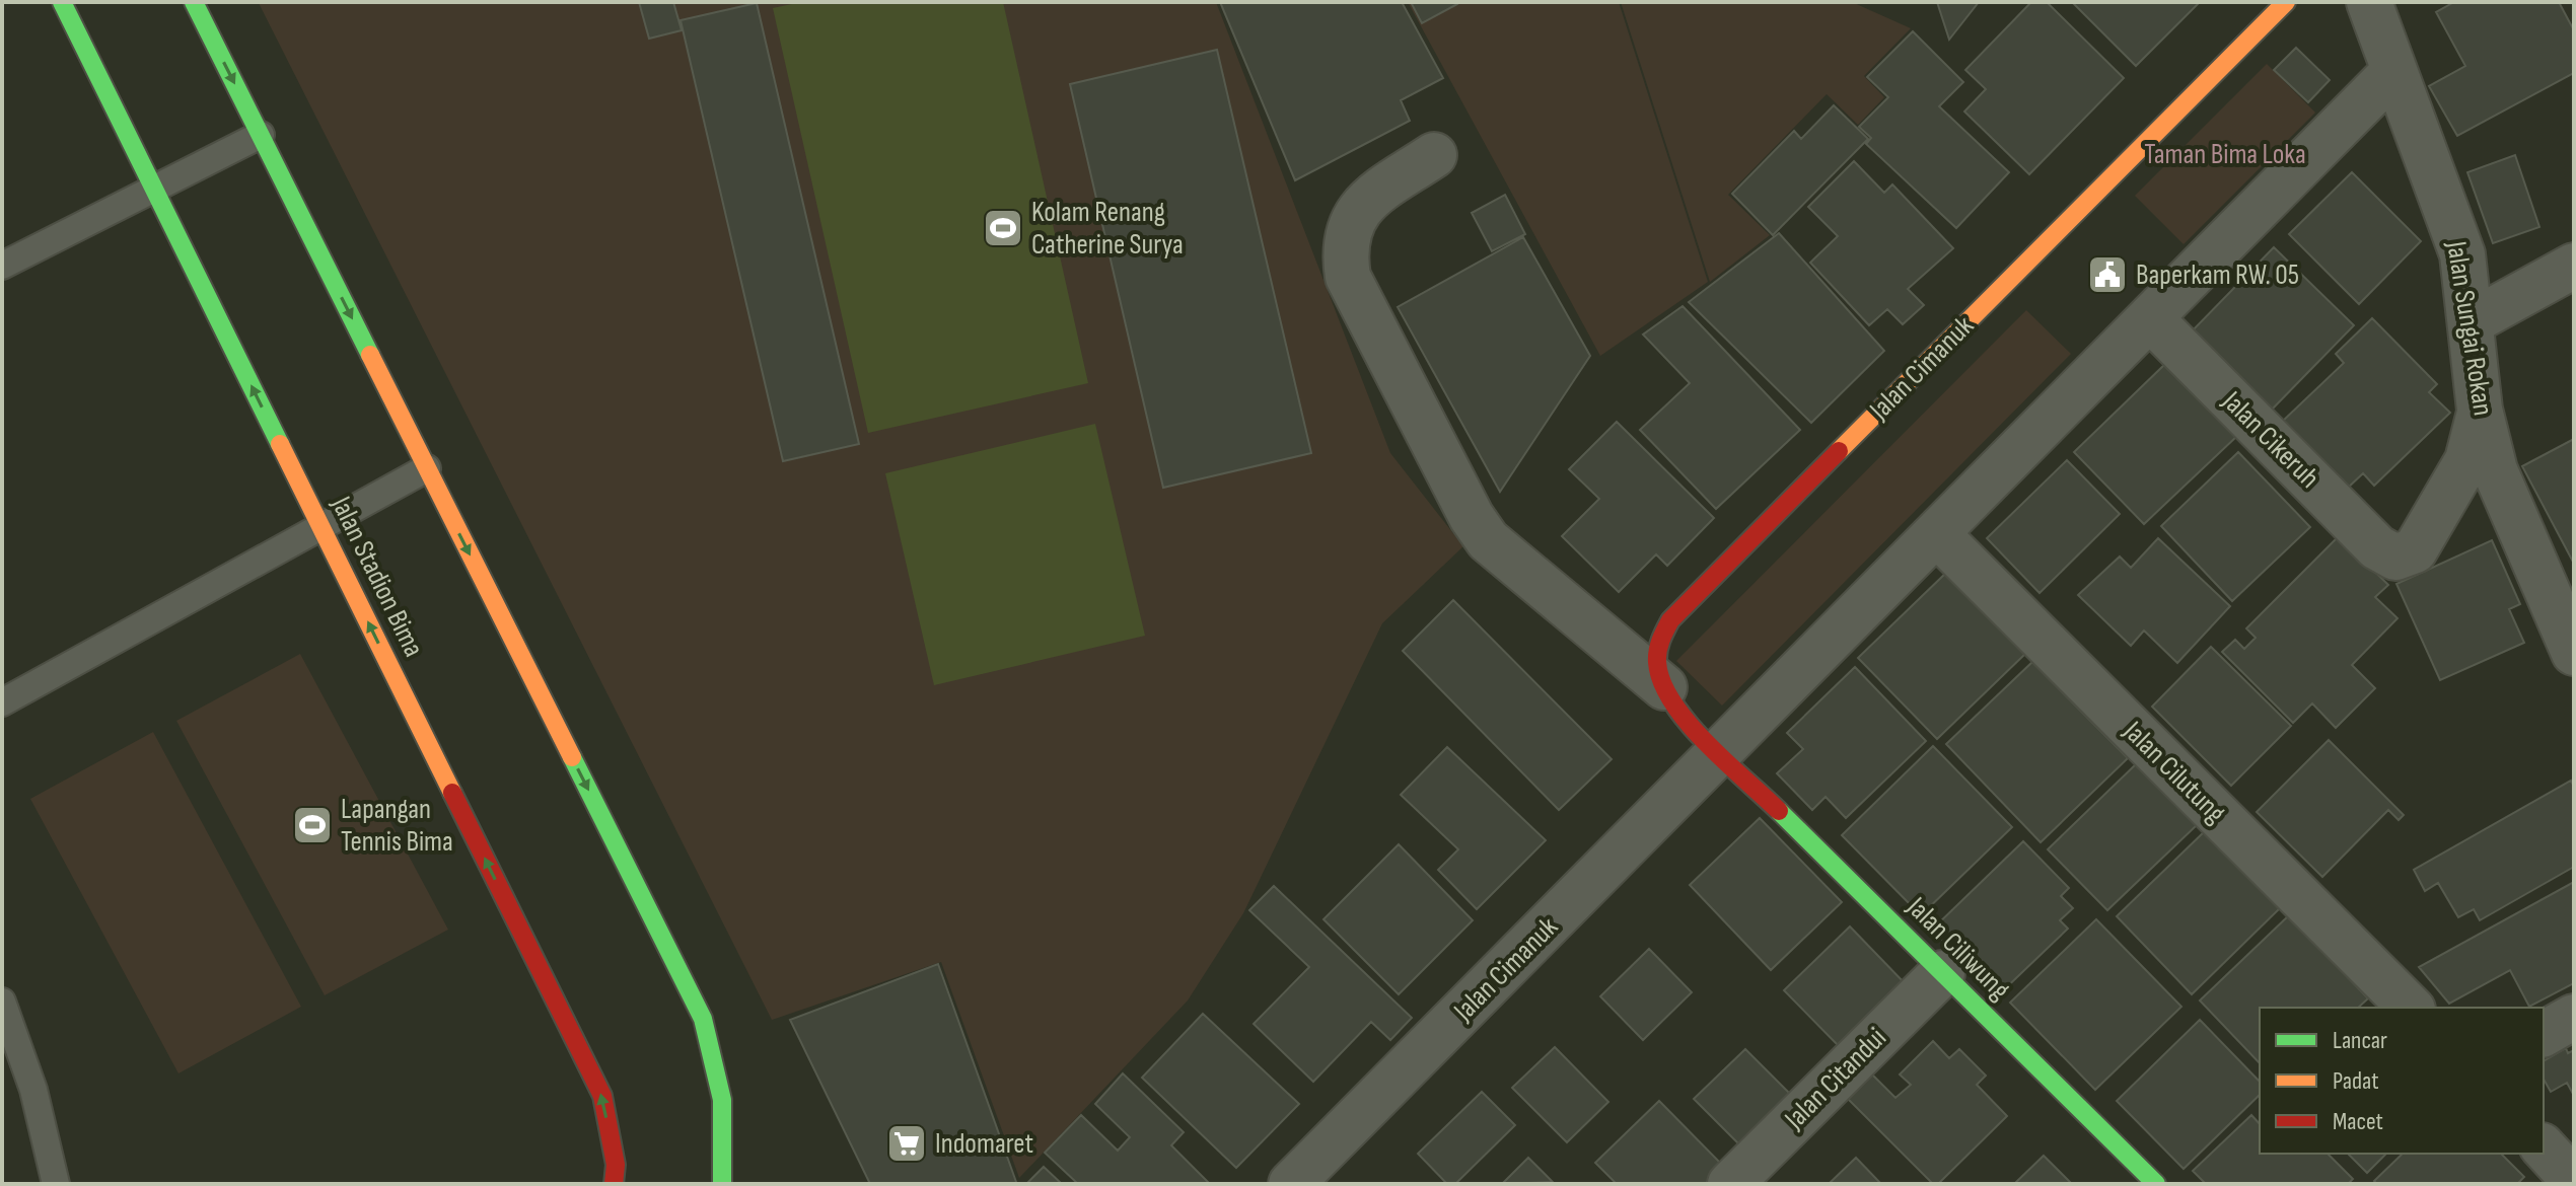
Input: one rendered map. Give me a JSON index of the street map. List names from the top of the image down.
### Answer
{
  "streets": {
    "street": [
      "Jalan Sungai Rokan",
      "Jalan Cimanuk",
      "Jalan Cikeruh",
      "Jalan Stadion Bima",
      "Jalan Cilutung",
      "Jalan Ciliwung",
      "Jalan Citandui"
    ]
  },
  "crossings": [
    ["Jalan Sungai Rokan", "Jalan Cimanuk"],
    ["Jalan Sungai Rokan", "Jalan Cikeruh"],
    ["Jalan Cimanuk", "Jalan Cikeruh"],
    ["Jalan Cimanuk", "Jalan Cilutung"],
    ["Jalan Cimanuk", "Jalan Ciliwung"],
    ["Jalan Ciliwung", "Jalan Citandui"]
  ],
  "parks": ["Taman Bima Loka"],
  "places": {
    "sports": ["Kolam Renang Catherine Surya", "Lapangan Tennis Bima"],
    "public building": ["Baperkam RW. 05"],
    "supermarket": ["Indomaret"]
  },
  "legend": ["Lancar", "Padat", "Macet"]
}
